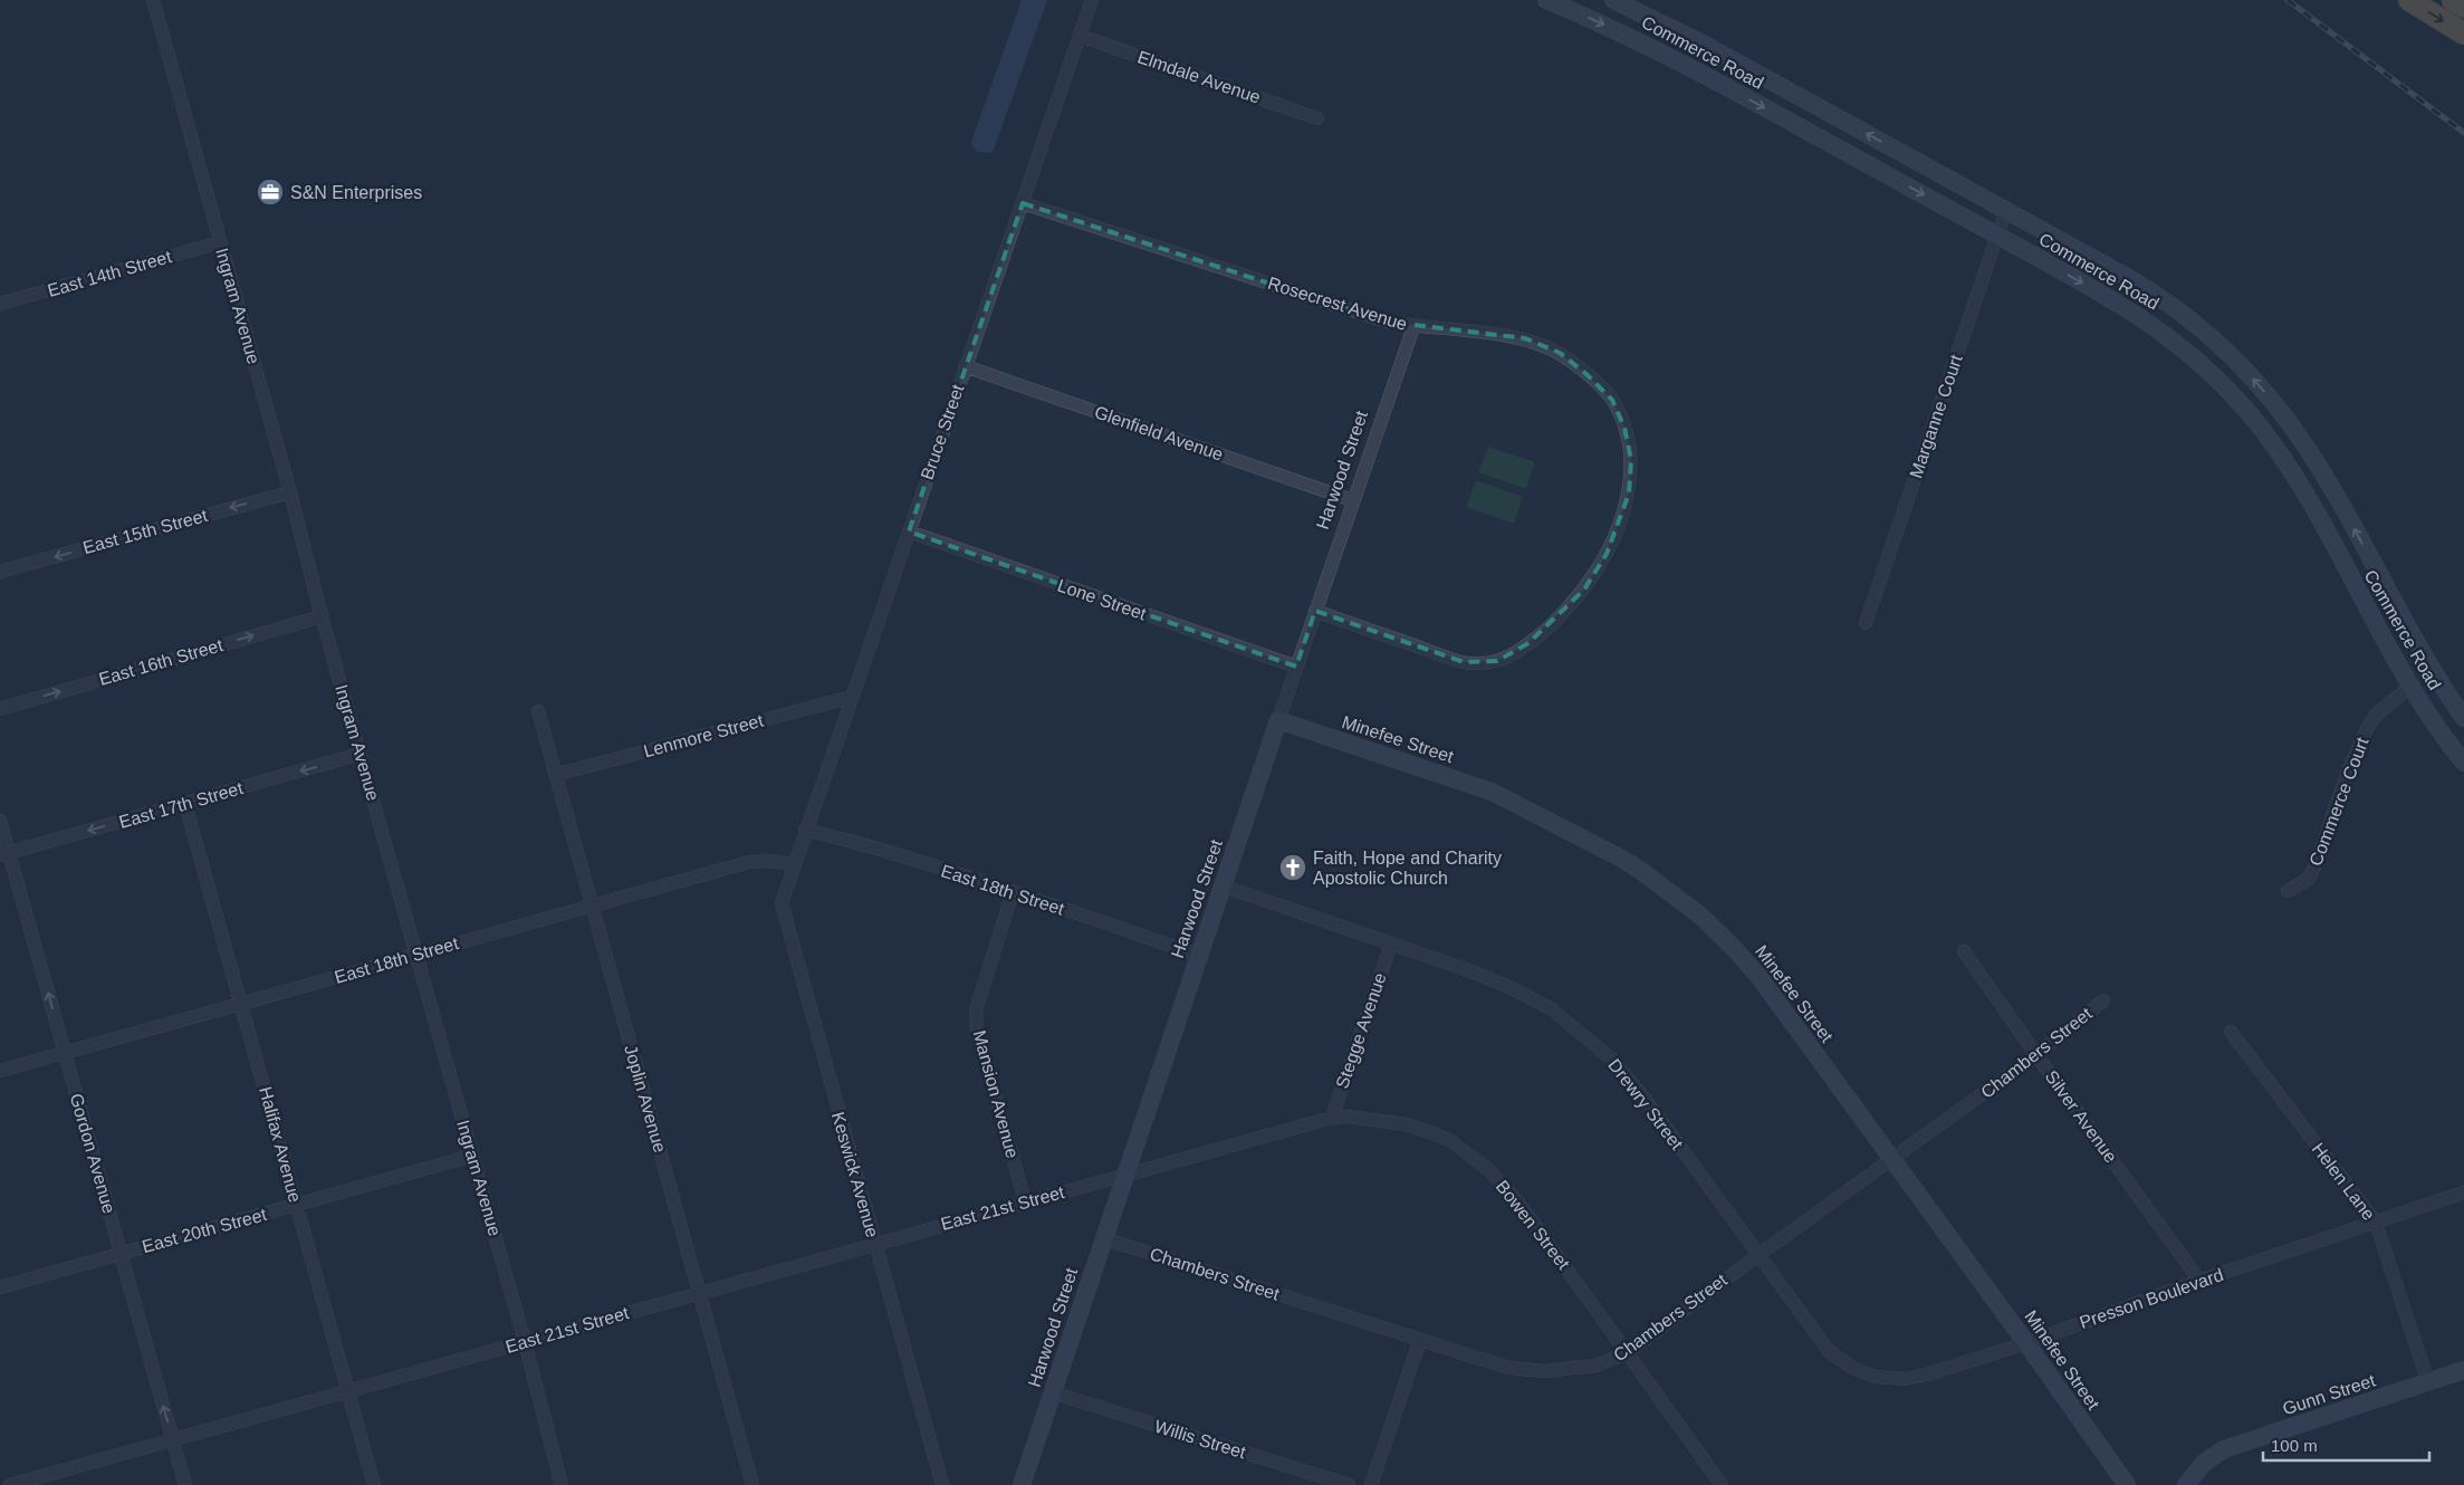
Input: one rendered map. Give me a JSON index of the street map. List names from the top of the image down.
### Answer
{
  "streets": {
    "main road": [
      "Commerce Road",
      "Harwood Street",
      "Minefee Street",
      "Gunn Street"
    ],
    "street": [
      "Elmdale Avenue",
      "East 14th Street",
      "Rosecrest Avenue",
      "Ingram Avenue",
      "Marganne Court",
      "Bruce Street",
      "Glenfield Avenue",
      "East 15th Street",
      "Lone Street",
      "East 16th Street",
      "Lenmore Street",
      "Commerce Court",
      "East 17th Street",
      "East 18th Street",
      "Stegge Avenue",
      "Chambers Street",
      "Mansion Avenue",
      "Joplin Avenue",
      "Drewry Street",
      "Silver Avenue",
      "Halifax Avenue",
      "Gordon Avenue",
      "Keswick Avenue",
      "Helen Lane",
      "East 21st Street",
      "Bowen Street",
      "East 20th Street",
      "Presson Boulevard",
      "Willis Street"
    ]
  },
  "crossings": [
    ["Commerce Road", "Marganne Court"],
    ["Commerce Road", "Commerce Court"],
    ["Elmdale Avenue", "Bruce Street"],
    ["East 14th Street", "Ingram Avenue"],
    ["Rosecrest Avenue", "Bruce Street"],
    ["Rosecrest Avenue", "Harwood Street"],
    ["Ingram Avenue", "East 15th Street"],
    ["Ingram Avenue", "East 16th Street"],
    ["Ingram Avenue", "East 17th Street"],
    ["Ingram Avenue", "East 18th Street"],
    ["Ingram Avenue", "East 21st Street"],
    ["Ingram Avenue", "East 20th Street"],
    ["Bruce Street", "Glenfield Avenue"],
    ["Bruce Street", "Lone Street"],
    ["Bruce Street", "Lenmore Street"],
    ["Bruce Street", "East 18th Street"],
    ["Bruce Street", "Keswick Avenue"],
    ["Glenfield Avenue", "Harwood Street"],
    ["Harwood Street", "Lone Street"],
    ["Harwood Street", "Minefee Street"],
    ["Harwood Street", "East 18th Street"],
    ["Harwood Street", "Chambers Street"],
    ["Harwood Street", "Drewry Street"],
    ["Harwood Street", "East 21st Street"],
    ["Harwood Street", "Bowen Street"],
    ["Harwood Street", "Willis Street"],
    ["Lenmore Street", "Joplin Avenue"],
    ["Minefee Street", "Chambers Street"],
    ["Minefee Street", "Presson Boulevard"],
    ["East 17th Street", "Halifax Avenue"],
    ["East 17th Street", "Gordon Avenue"],
    ["East 18th Street", "Mansion Avenue"],
    ["East 18th Street", "Joplin Avenue"],
    ["East 18th Street", "Halifax Avenue"],
    ["East 18th Street", "Gordon Avenue"],
    ["East 18th Street", "Keswick Avenue"],
    ["Stegge Avenue", "Drewry Street"],
    ["Stegge Avenue", "Bowen Street"],
    ["Chambers Street", "Drewry Street"],
    ["Chambers Street", "Silver Avenue"],
    ["Chambers Street", "Bowen Street"],
    ["Mansion Avenue", "East 21st Street"],
    ["Joplin Avenue", "East 21st Street"],
    ["Drewry Street", "Presson Boulevard"],
    ["Silver Avenue", "Presson Boulevard"],
    ["Halifax Avenue", "East 21st Street"],
    ["Halifax Avenue", "East 20th Street"],
    ["Gordon Avenue", "East 21st Street"],
    ["Gordon Avenue", "East 20th Street"],
    ["Keswick Avenue", "East 21st Street"],
    ["Helen Lane", "Presson Boulevard"],
    ["Helen Lane", "Gunn Street"],
    ["East 21st Street", "Bowen Street"]
  ],
  "one_way": [
    "East 15th Street",
    "East 16th Street",
    "East 17th Street",
    "Gordon Avenue"
  ],
  "places": {
    "office": ["S&N Enterprises"],
    "church": ["Faith, Hope and Charity Apostolic Church"]
  },
  "scale_bar": "100 m"
}
